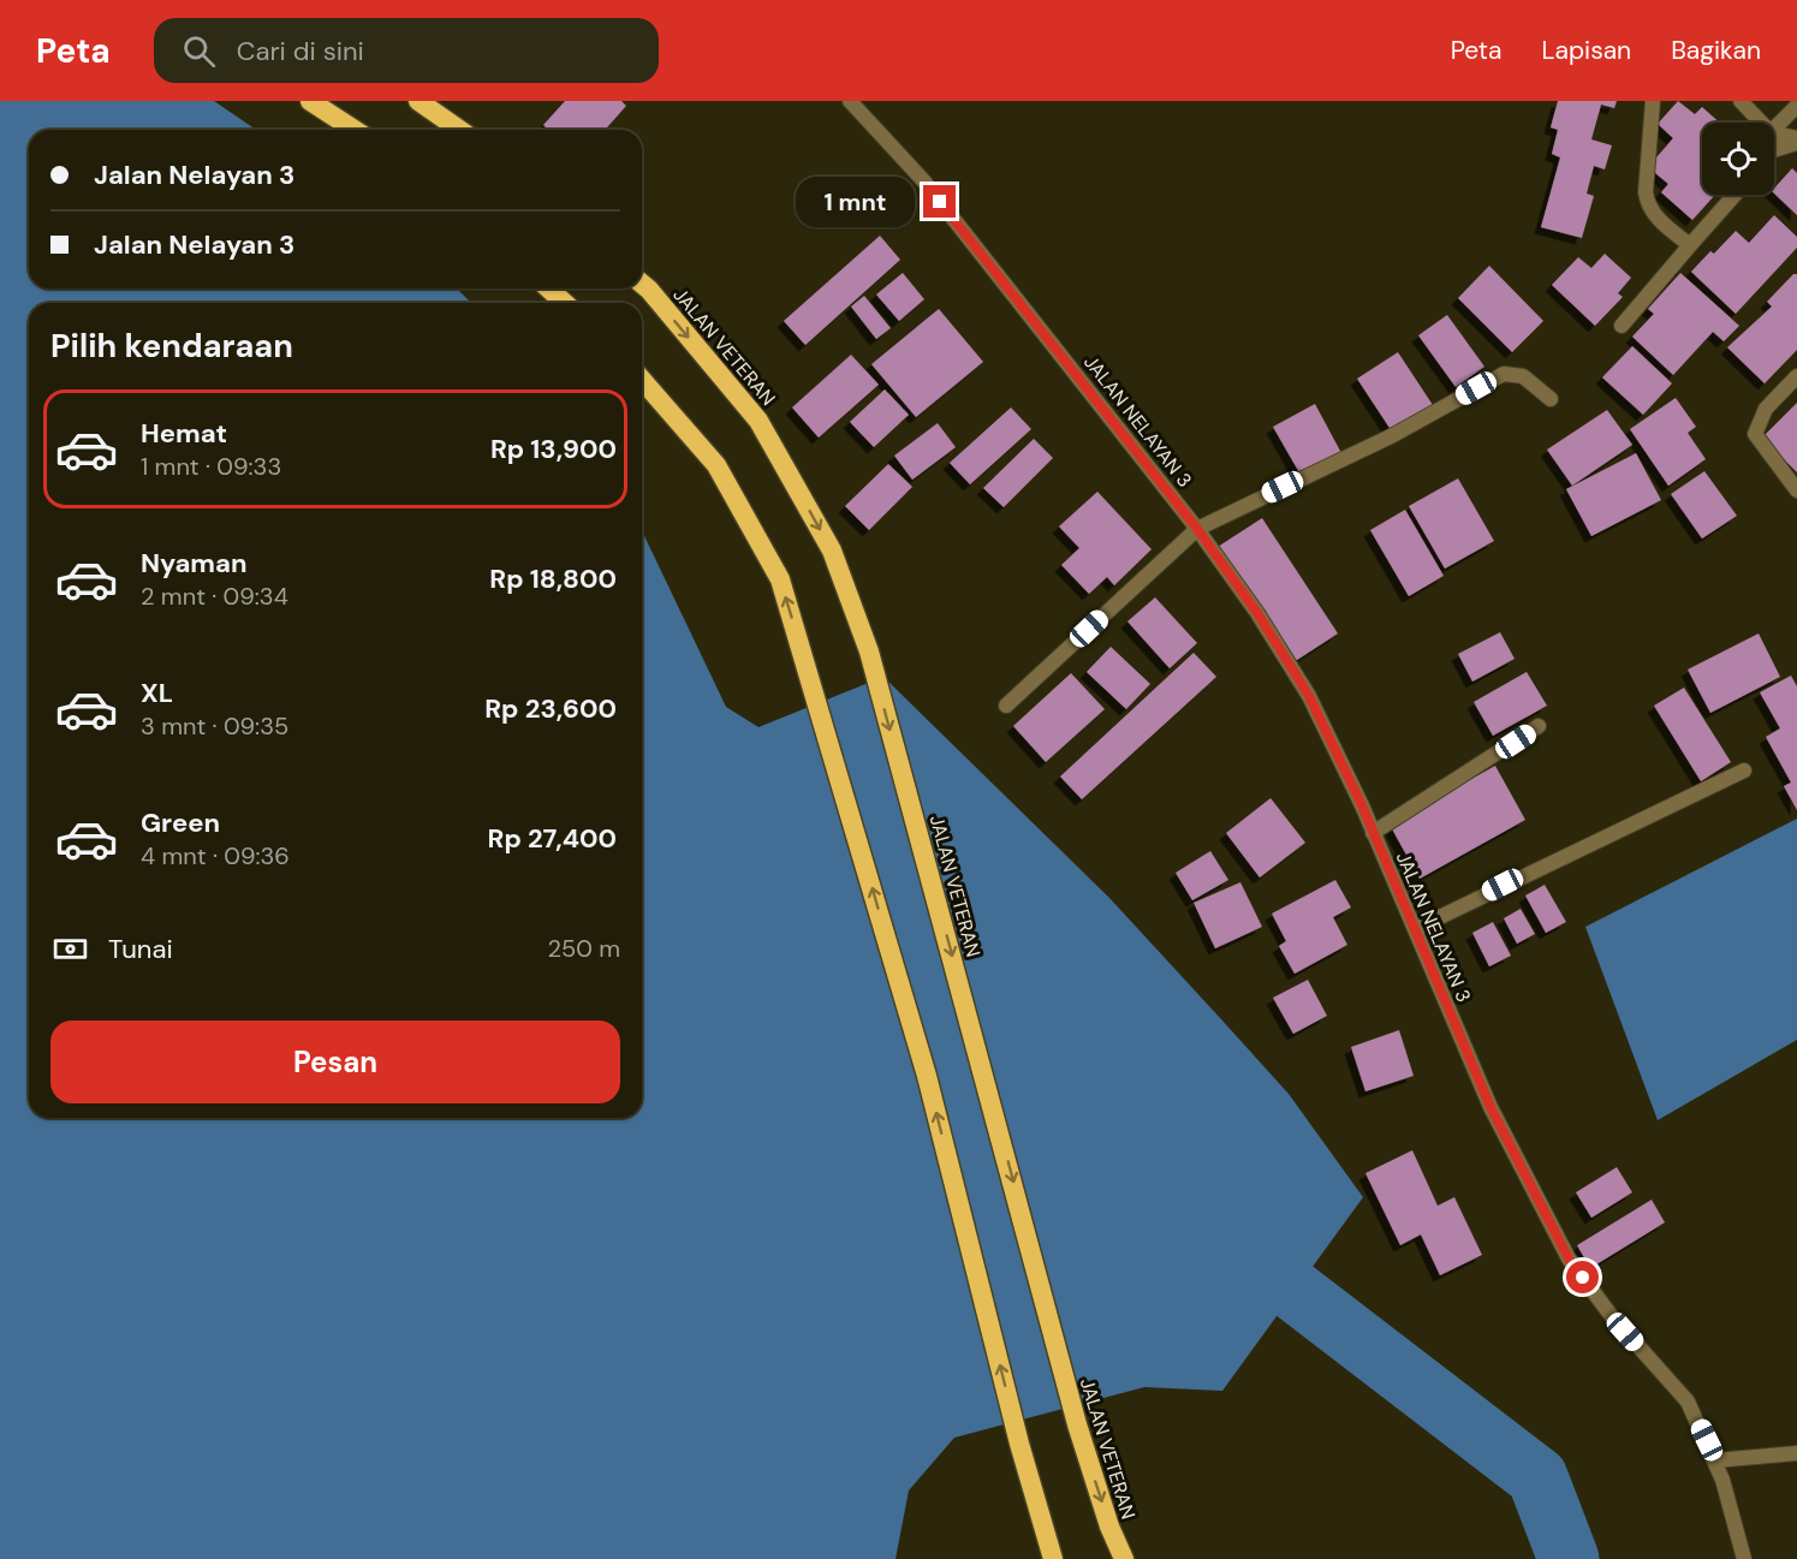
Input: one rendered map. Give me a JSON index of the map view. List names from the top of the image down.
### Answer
{
  "streets": {
    "highway": ["JALAN VETERAN"],
    "street": ["JALAN NELAYAN 3"]
  },
  "page": {
    "header": "Peta",
    "search": "Cari di sini",
    "nav": ["Peta", "Lapisan", "Bagikan"],
    "banner": ["Jalan Nelayan 3", "Jalan Nelayan 3"],
    "bubble": "1 mnt",
    "heading": "Pilih kendaraan",
    "list": [
      {
        "name": "Hemat",
        "note": "1 mnt · 09:33",
        "value": "Rp 13,900"
      },
      {
        "name": "Nyaman",
        "note": "2 mnt · 09:34",
        "value": "Rp 18,800"
      },
      {
        "name": "XL",
        "note": "3 mnt · 09:35",
        "value": "Rp 23,600"
      },
      {
        "name": "Green",
        "note": "4 mnt · 09:36",
        "value": "Rp 27,400"
      }
    ],
    "pay": ["Tunai", "250 m"],
    "buttons": "Pesan"
  }
}
